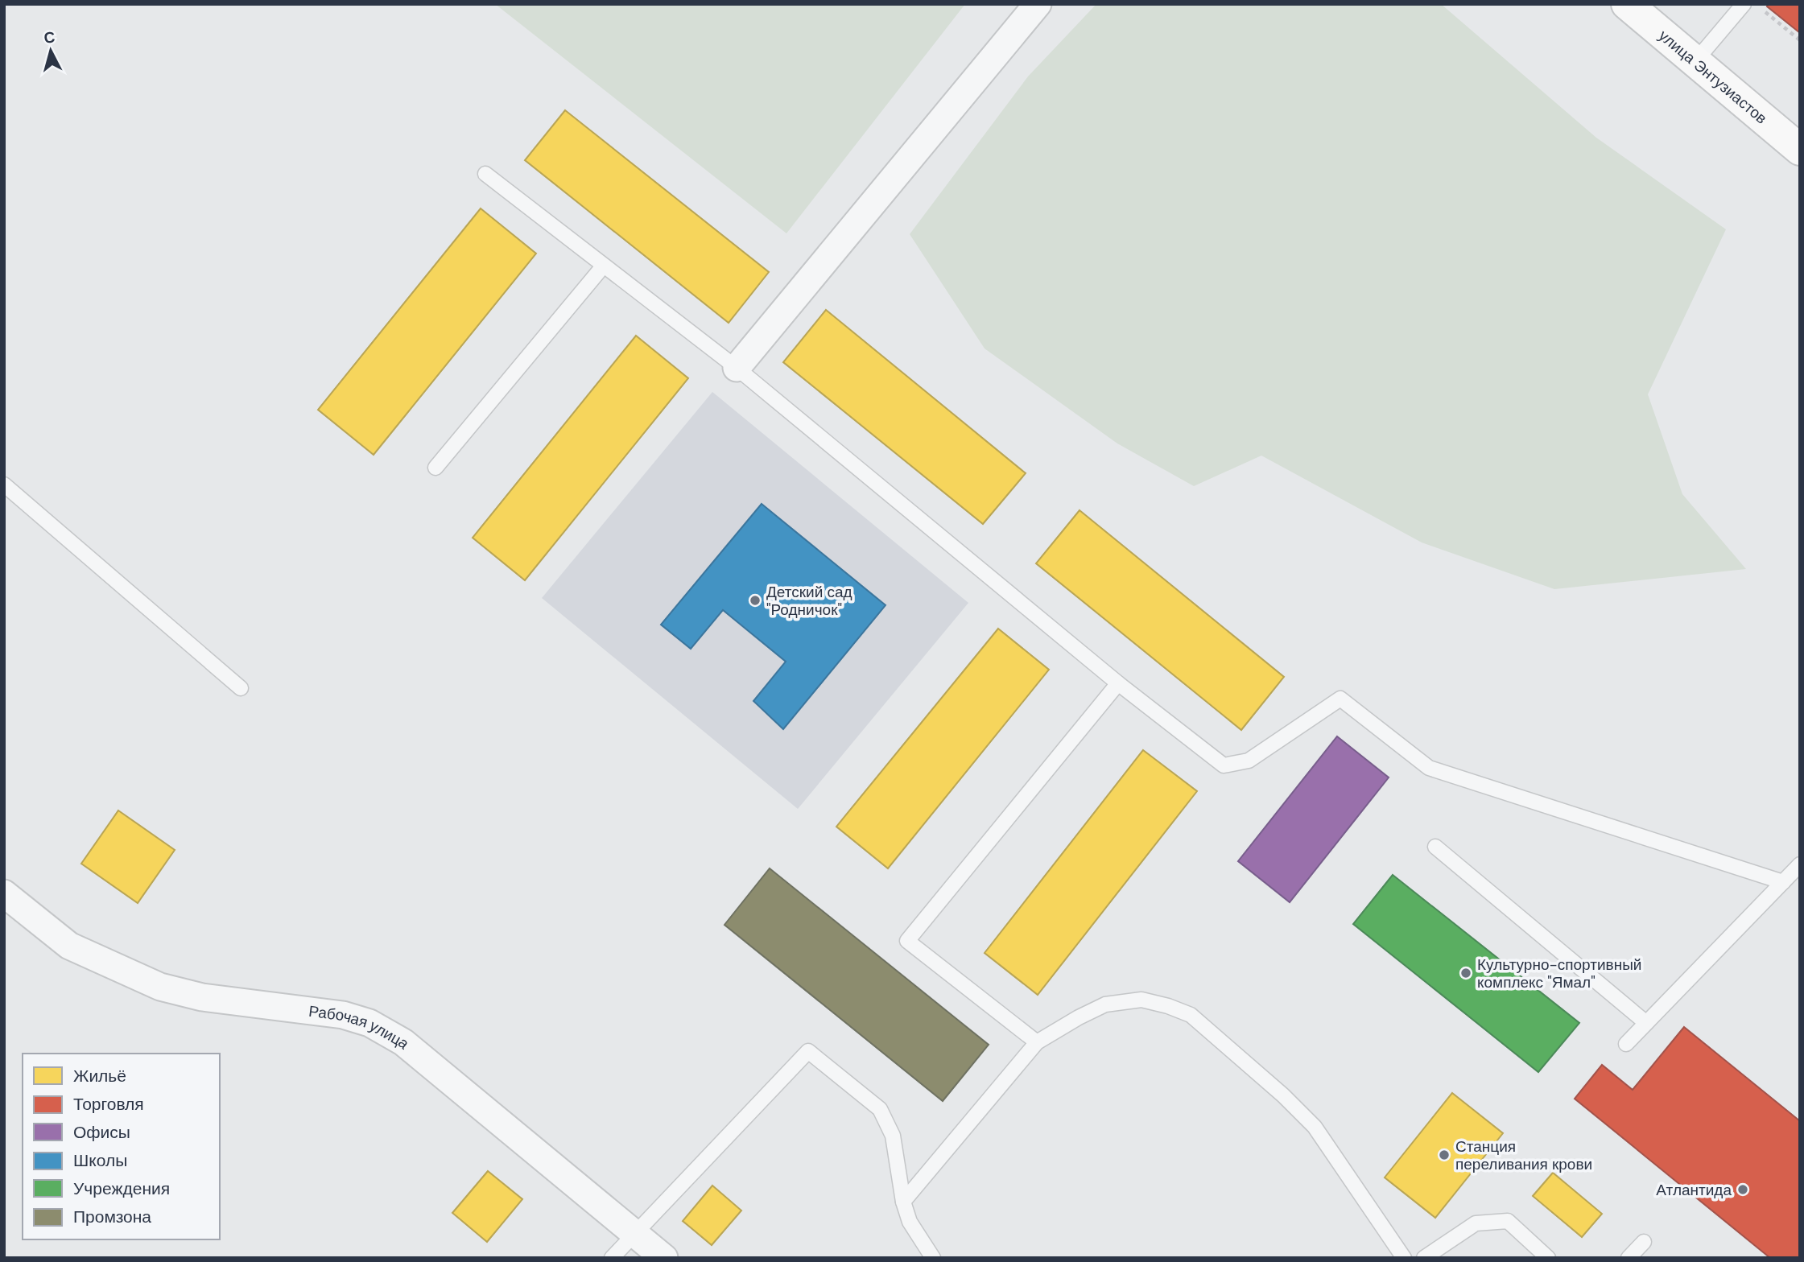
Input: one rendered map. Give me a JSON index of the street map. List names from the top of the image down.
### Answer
{
  "streets": {
    "street": ["улица Энтузиастов", "Рабочая улица"]
  },
  "places": [
    "Детский сад \"Родничок\"",
    "Культурно-спортивный комплекс \"Ямал\"",
    "Станция переливания крови",
    "Атлантида"
  ],
  "legend": [
    "Жильё",
    "Торговля",
    "Офисы",
    "Школы",
    "Учреждения",
    "Промзона"
  ],
  "north": "top"
}
